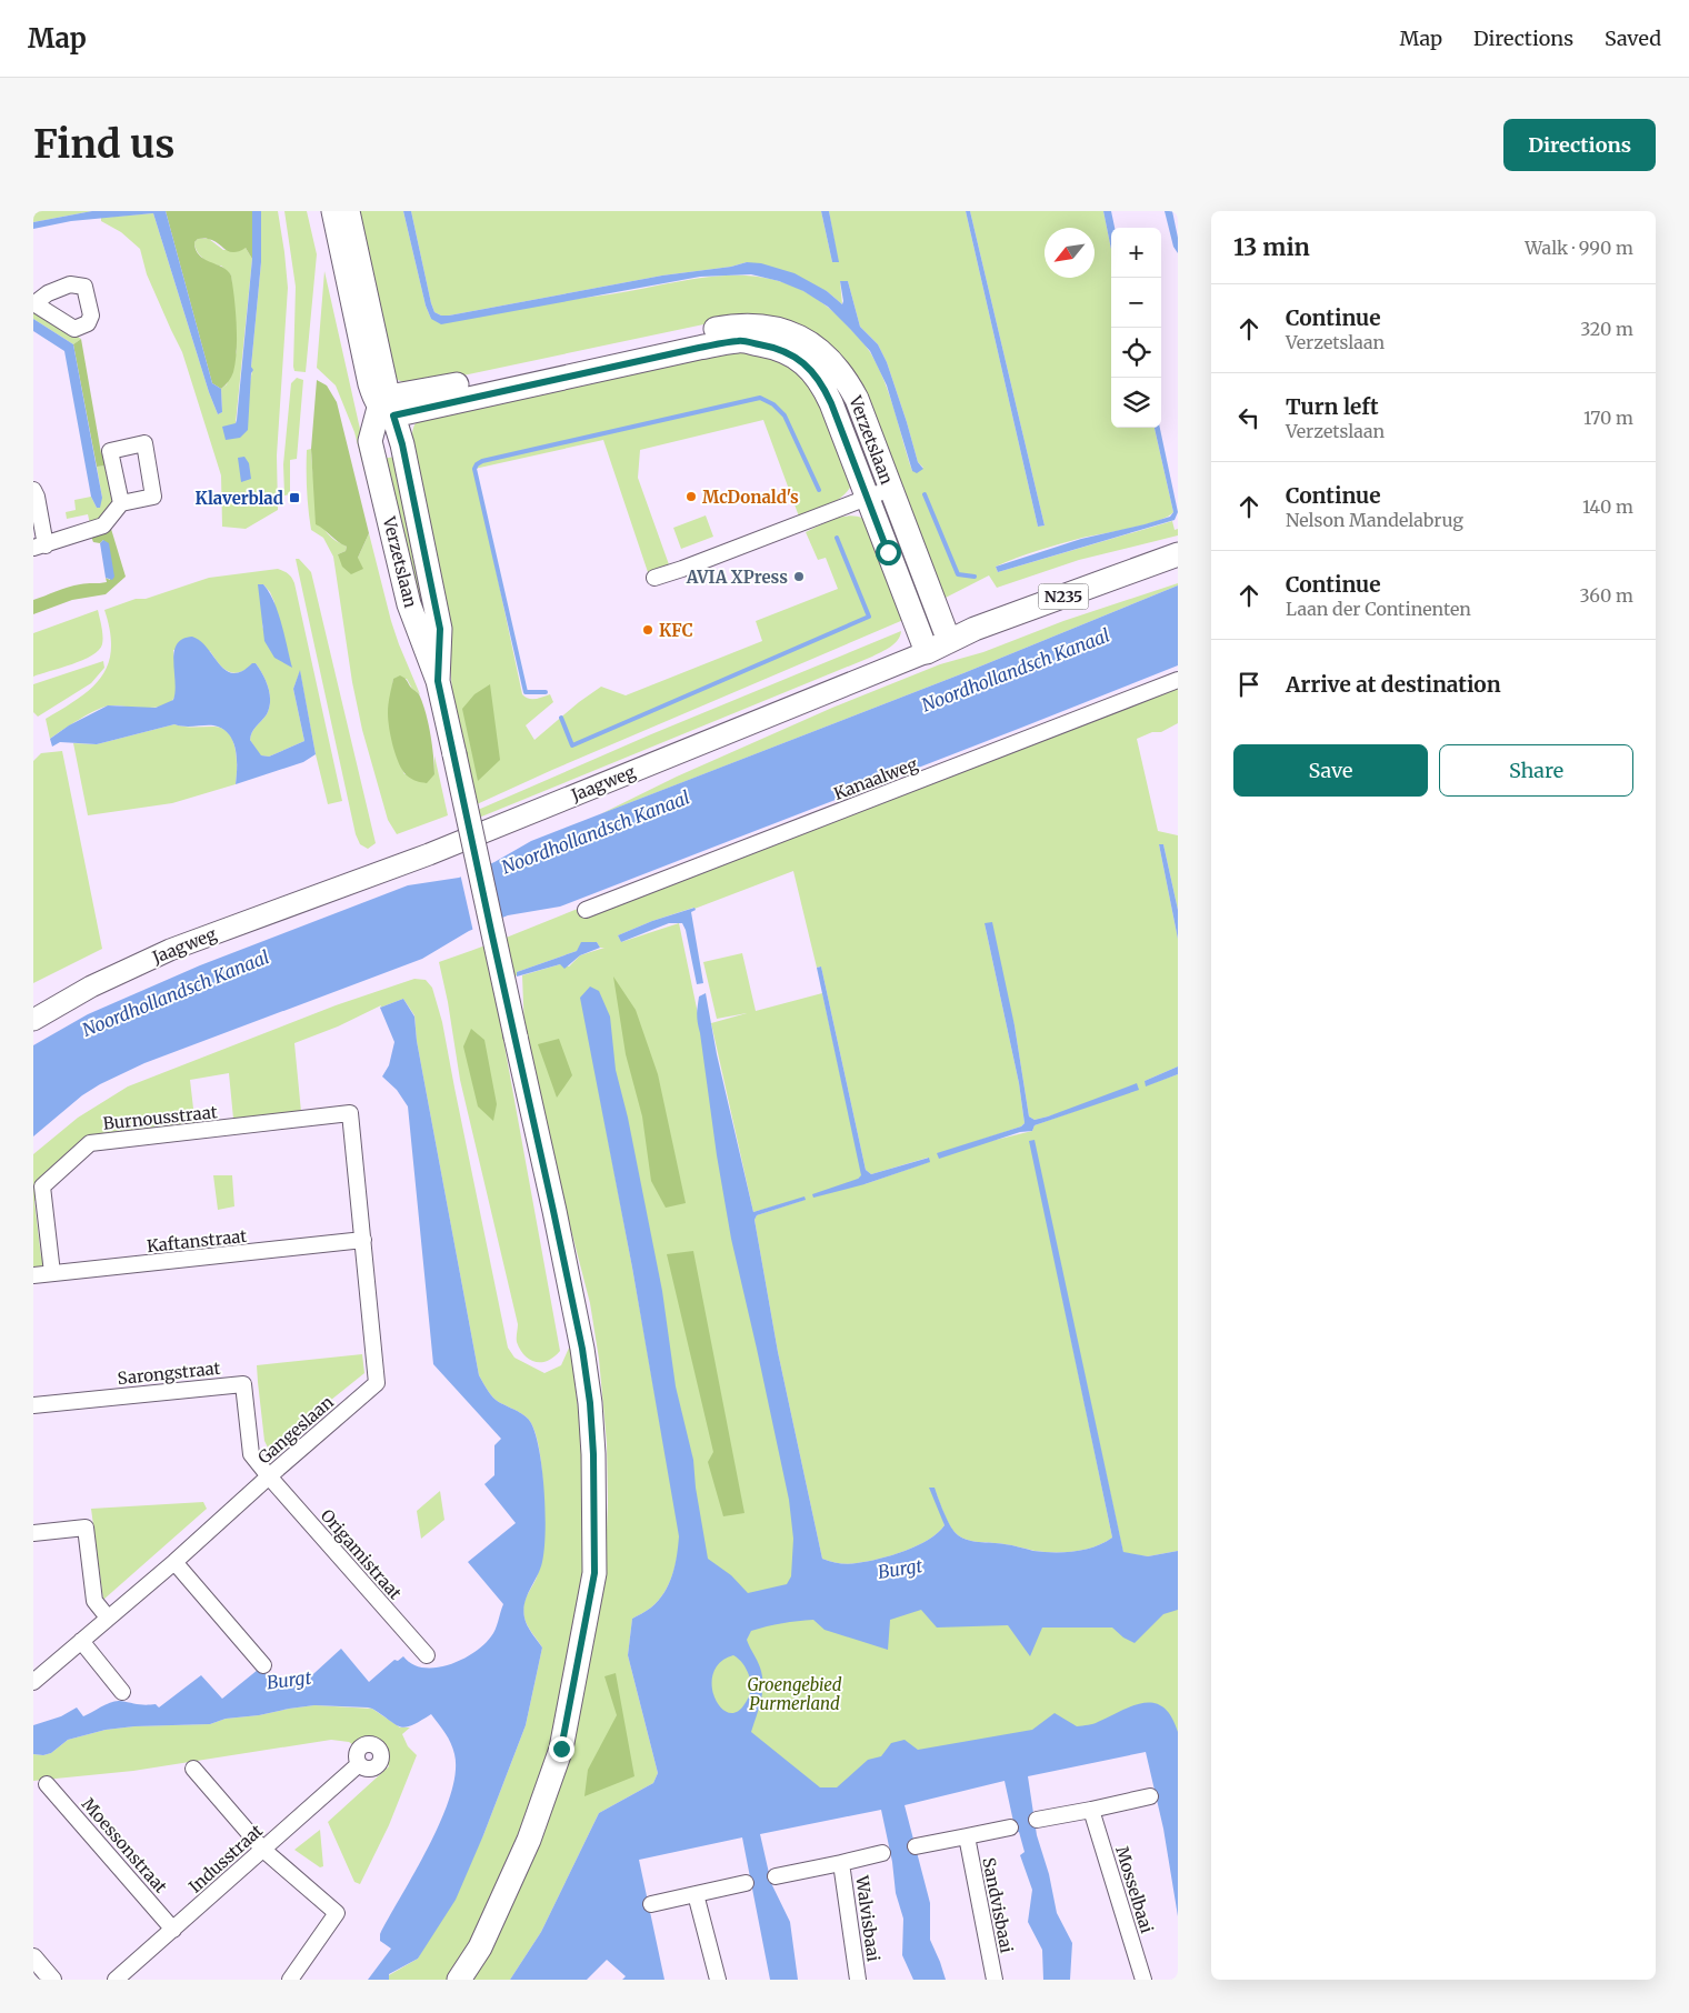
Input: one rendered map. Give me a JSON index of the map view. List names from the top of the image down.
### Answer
{
  "streets": {
    "main road": ["Verzetslaan", "N235", "Jaagweg"],
    "street": [
      "Kanaalweg",
      "Burnousstraat",
      "Kaftanstraat",
      "Sarongstraat",
      "Gangeslaan",
      "Origamistraat",
      "Moessonstraat",
      "Indusstraat",
      "Mosselbaai",
      "Sandvisbaai",
      "Walvisbaai"
    ]
  },
  "crossings": [
    ["Verzetslaan", "Jaagweg"],
    ["Burnousstraat", "Kaftanstraat"],
    ["Burnousstraat", "Gangeslaan"],
    ["Kaftanstraat", "Gangeslaan"],
    ["Sarongstraat", "Gangeslaan"],
    ["Sarongstraat", "Origamistraat"],
    ["Gangeslaan", "Origamistraat"],
    ["Moessonstraat", "Indusstraat"]
  ],
  "water": ["Noordhollandsch Kanaal", "Burgt"],
  "parks": ["Groengebied Purmerland"],
  "places": {
    "other": ["McDonald's", "AVIA XPress", "KFC"],
    "transit": ["Klaverblad"]
  },
  "north": "bottom left",
  "page": {
    "header": "Map",
    "nav": ["Map", "Directions", "Saved"],
    "buttons": [
      "Directions",
      ["Save", "Share"]
    ],
    "title": "Find us",
    "heading": ["13 min", "Walk · 990 m"],
    "map_buttons": ["+", "−"],
    "list": [
      ["Continue", "Verzetslaan", "320 m"],
      ["Turn left", "Verzetslaan", "170 m"],
      ["Continue", "Nelson Mandelabrug", "140 m"],
      ["Continue", "Laan der Continenten", "360 m"],
      "Arrive at destination"
    ]
  }
}
